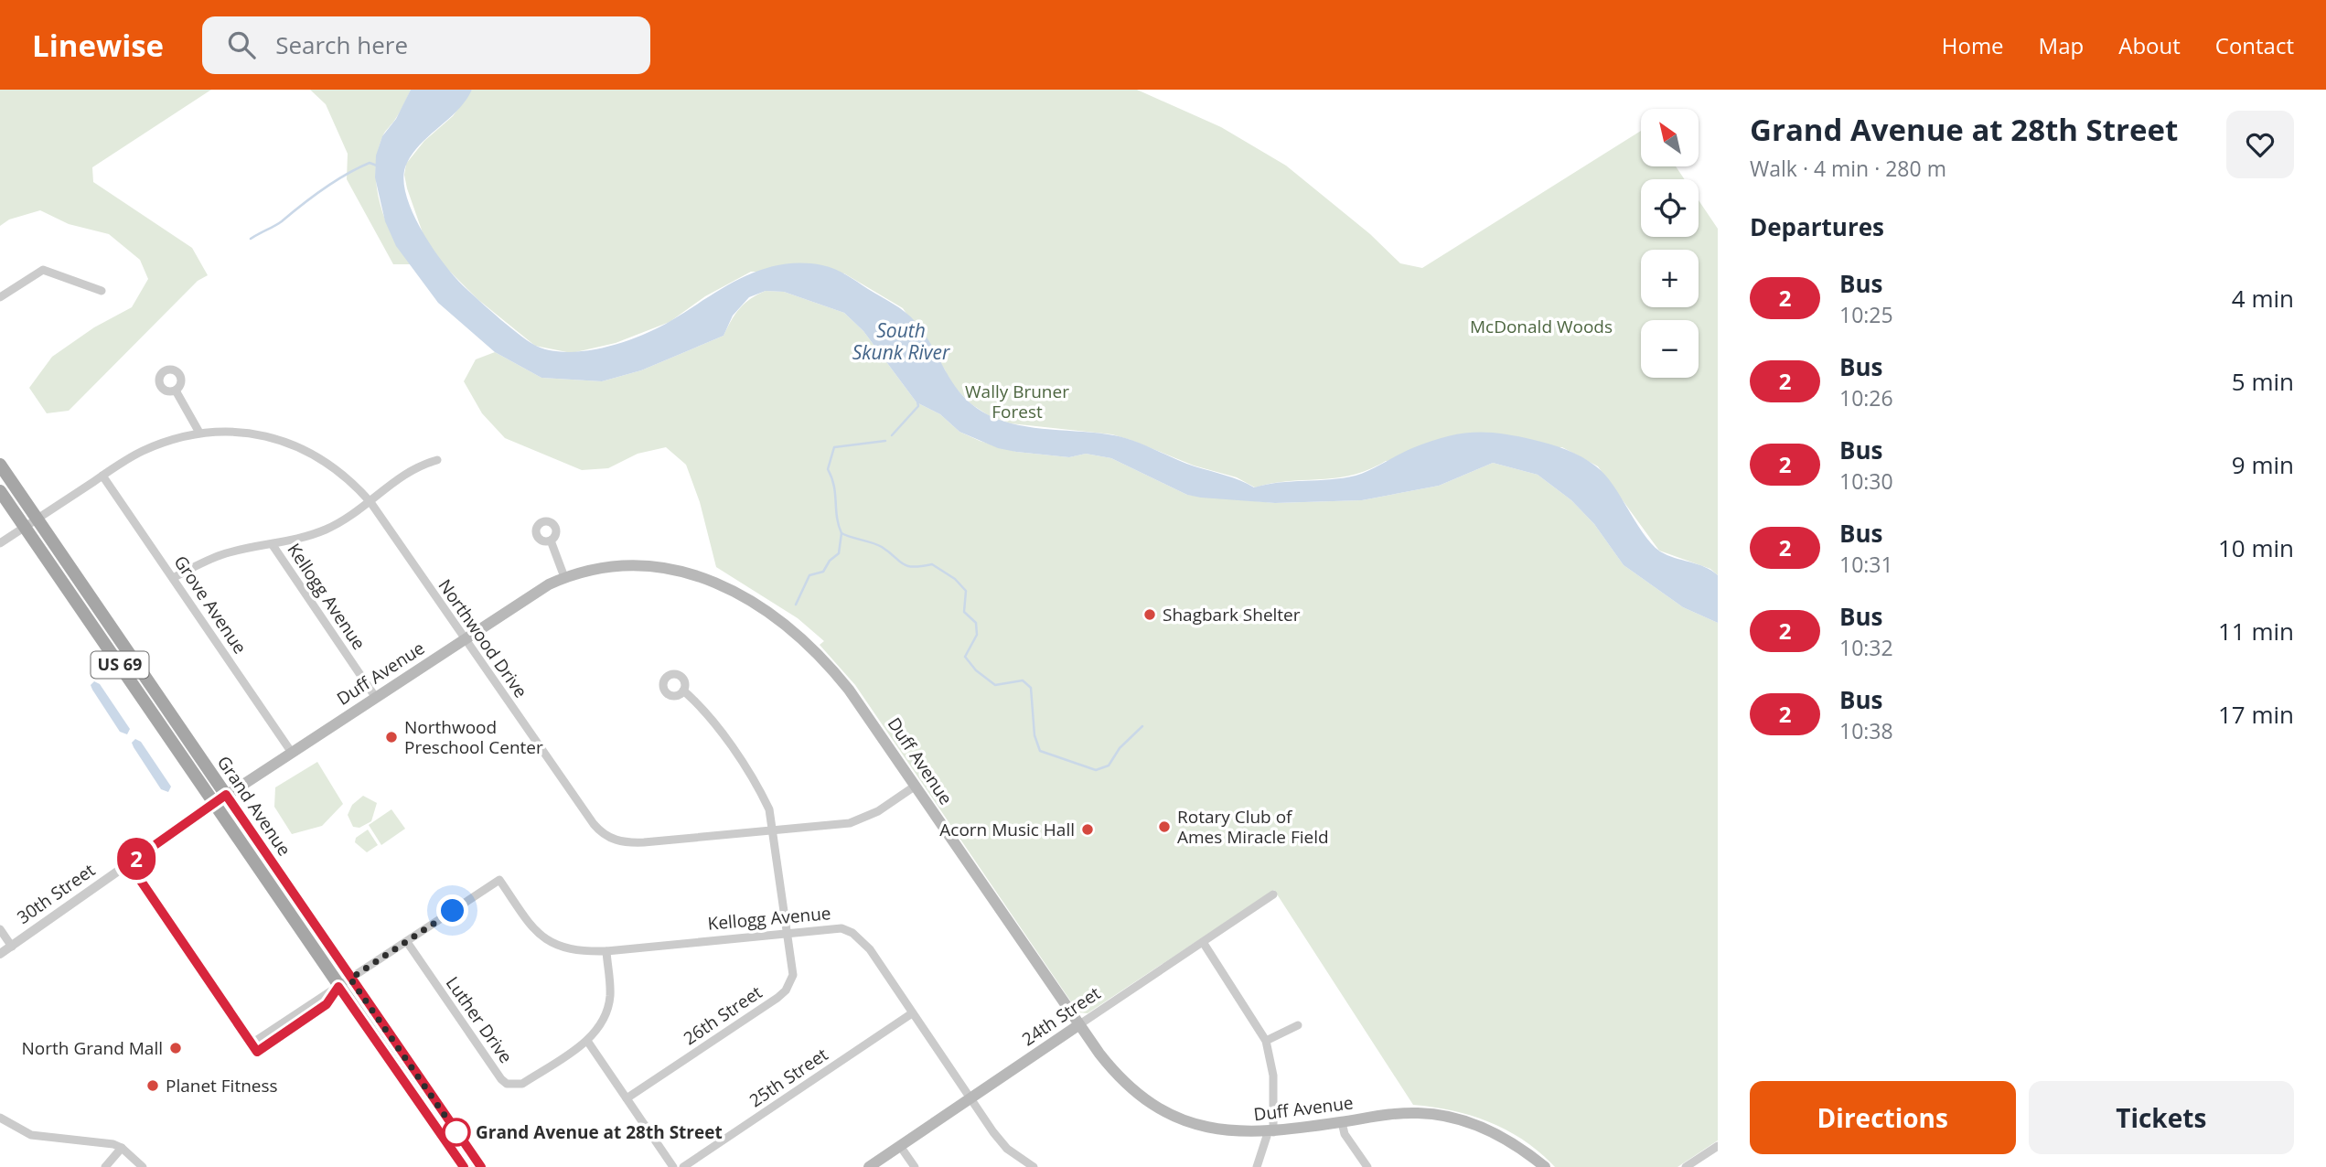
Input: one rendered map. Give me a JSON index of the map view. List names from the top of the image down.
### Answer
{
  "streets": {
    "main road": [
      "US 69",
      "Duff Avenue",
      "Grand Avenue",
      "30th Street",
      "24th Street"
    ],
    "street": [
      "Kellogg Avenue",
      "Grove Avenue",
      "Northwood Drive",
      "26th Street",
      "Luther Drive",
      "25th Street"
    ]
  },
  "crossings": [
    ["Kellogg Avenue", "Duff Avenue"],
    ["Kellogg Avenue", "26th Street"],
    ["Kellogg Avenue", "24th Street"],
    ["Kellogg Avenue", "Luther Drive"],
    ["Kellogg Avenue", "25th Street"],
    ["Grove Avenue", "Northwood Drive"],
    ["Grove Avenue", "Duff Avenue"],
    ["Northwood Drive", "Duff Avenue"],
    ["Northwood Drive", "Grand Avenue"],
    ["Northwood Drive", "26th Street"],
    ["Duff Avenue", "Grand Avenue"],
    ["Duff Avenue", "30th Street"],
    ["Duff Avenue", "24th Street"],
    ["Grand Avenue", "30th Street"]
  ],
  "water": ["South Skunk River"],
  "parks": ["McDonald Woods", "Wally Bruner Forest"],
  "places": [
    "Shagbark Shelter",
    "Northwood Preschool Center",
    "Rotary Club of Ames Miracle Field",
    "Acorn Music Hall",
    "North Grand Mall",
    "Planet Fitness",
    "Grand Avenue at 28th Street"
  ],
  "lines": ["bus line 2"],
  "north": "top left",
  "page": {
    "header": "Linewise",
    "search": "Search here",
    "nav": [
      "Home",
      "Map",
      "About",
      "Contact"
    ],
    "on_map": "2",
    "heading": [
      ["Grand Avenue at 28th Street", "Walk · 4 min · 280 m"],
      "Departures"
    ],
    "map_buttons": ["+", "−"],
    "list": [
      {
        "mark": "2",
        "name": "Bus",
        "note": "10:25",
        "value": "4 min"
      },
      {
        "mark": "2",
        "name": "Bus",
        "note": "10:26",
        "value": "5 min"
      },
      {
        "mark": "2",
        "name": "Bus",
        "note": "10:30",
        "value": "9 min"
      },
      {
        "mark": "2",
        "name": "Bus",
        "note": "10:31",
        "value": "10 min"
      },
      {
        "mark": "2",
        "name": "Bus",
        "note": "10:32",
        "value": "11 min"
      },
      {
        "mark": "2",
        "name": "Bus",
        "note": "10:38",
        "value": "17 min"
      }
    ],
    "buttons": ["Directions", "Tickets"]
  }
}
